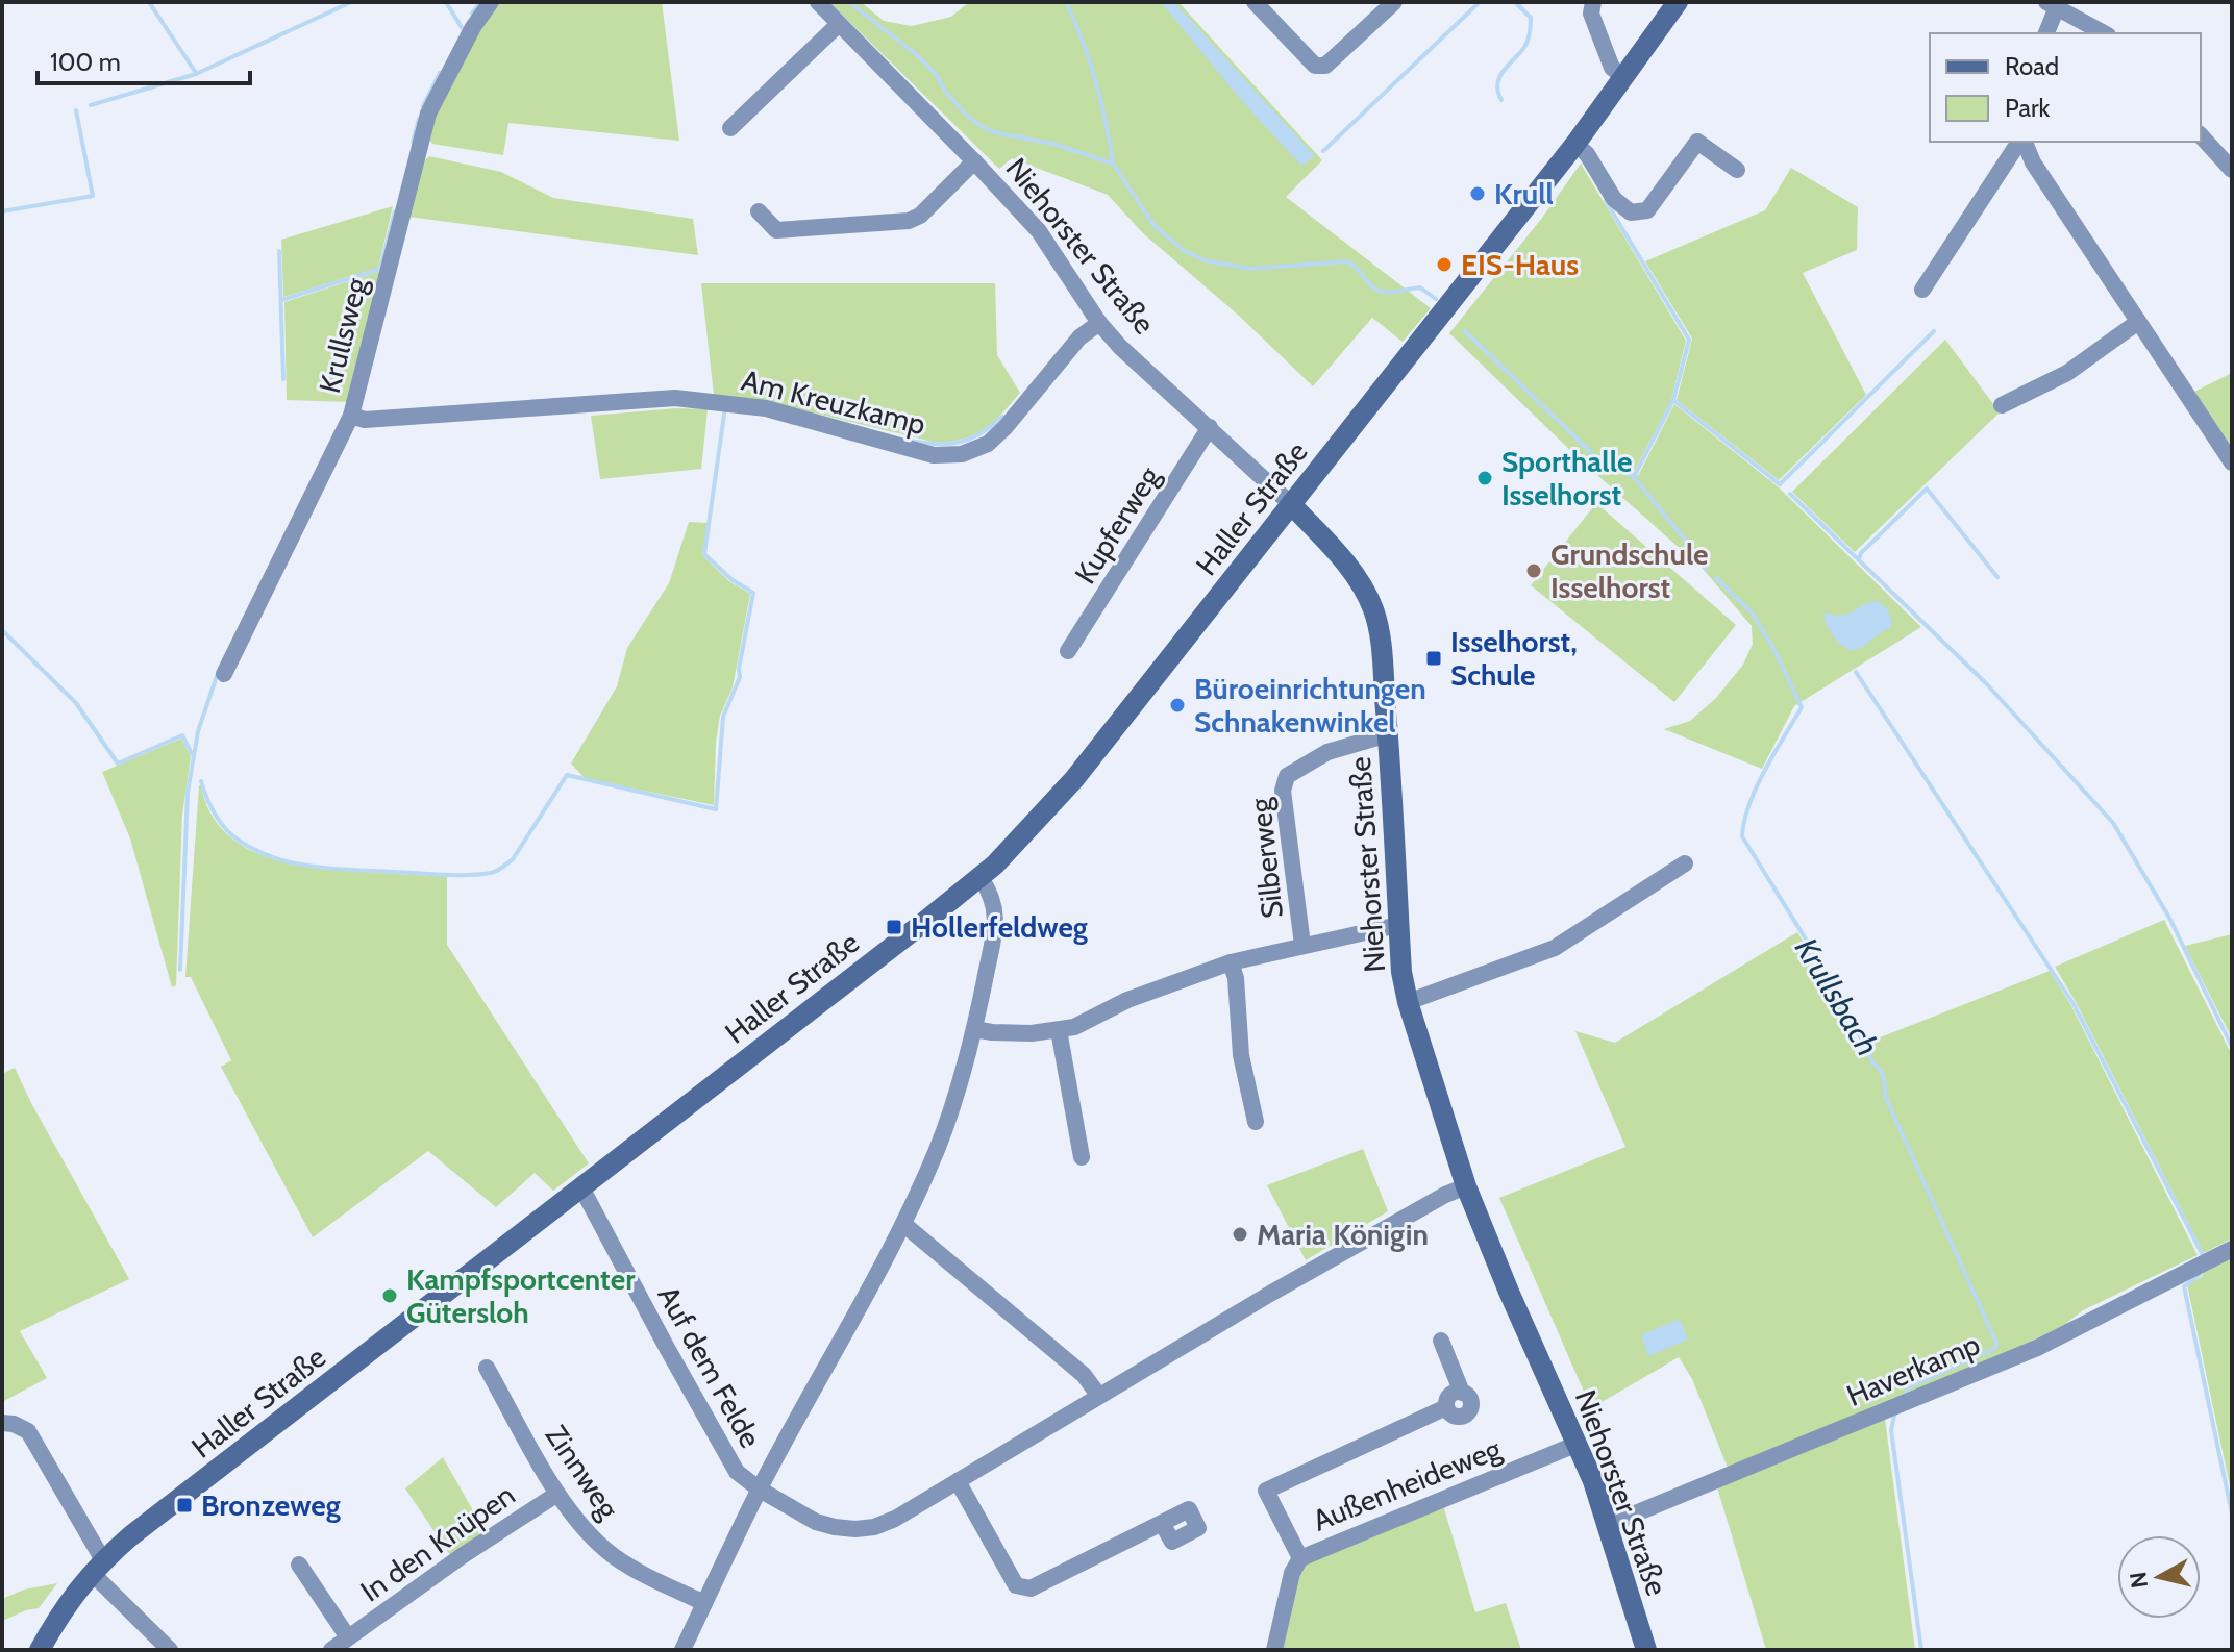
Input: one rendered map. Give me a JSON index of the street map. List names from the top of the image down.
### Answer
{
  "streets": {
    "street": [
      "Niehorster Straße",
      "Krullsweg",
      "Am Kreuzkamp",
      "Haller Straße",
      "Kupferweg",
      "Silberweg",
      "Auf dem Felde",
      "Haverkamp",
      "Zinnweg",
      "Außenheideweg",
      "In den Knüpen"
    ]
  },
  "crossings": [
    ["Niehorster Straße", "Am Kreuzkamp"],
    ["Niehorster Straße", "Haller Straße"],
    ["Niehorster Straße", "Kupferweg"],
    ["Niehorster Straße", "Silberweg"],
    ["Niehorster Straße", "Auf dem Felde"],
    ["Niehorster Straße", "Haverkamp"],
    ["Niehorster Straße", "Außenheideweg"],
    ["Krullsweg", "Am Kreuzkamp"],
    ["Haller Straße", "Auf dem Felde"],
    ["Zinnweg", "In den Knüpen"]
  ],
  "water": ["Krullsbach"],
  "places": {
    "other": [
      "Krull",
      "EIS-Haus",
      "Sporthalle Isselhorst",
      "Grundschule Isselhorst",
      "Büroeinrichtungen Schnakenwinkel",
      "Maria Königin",
      "Kampfsportcenter Gütersloh"
    ],
    "transit": ["Isselhorst, Schule", "Hollerfeldweg", "Bronzeweg"]
  },
  "legend": ["Road", "Park"],
  "scale_bar": "100 m",
  "north": "left"
}
